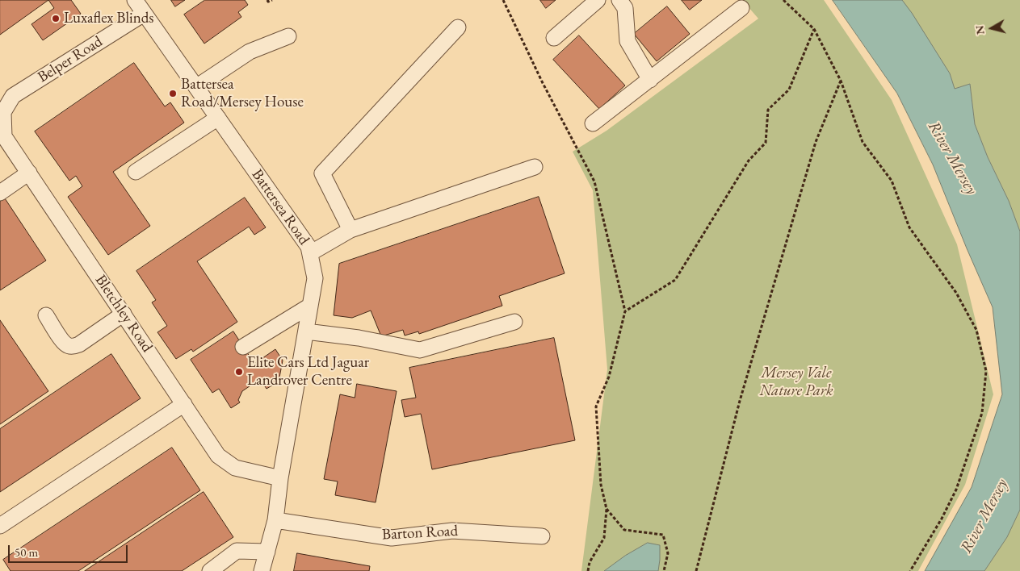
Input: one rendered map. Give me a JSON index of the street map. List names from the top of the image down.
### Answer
{
  "streets": {
    "street": [
      "Belper Road",
      "Battersea Road",
      "Bletchley Road",
      "Barton Road"
    ]
  },
  "crossings": [
    ["Belper Road", "Battersea Road"],
    ["Belper Road", "Bletchley Road"],
    ["Battersea Road", "Bletchley Road"],
    ["Battersea Road", "Barton Road"]
  ],
  "water": ["River Mersey"],
  "parks": ["Mersey Vale Nature Park"],
  "places": ["Luxaflex Blinds", "Battersea Road/Mersey House", "Elite Cars Ltd Jaguar Landrover Centre"],
  "scale_bar": "50 m",
  "north": "left"
}
